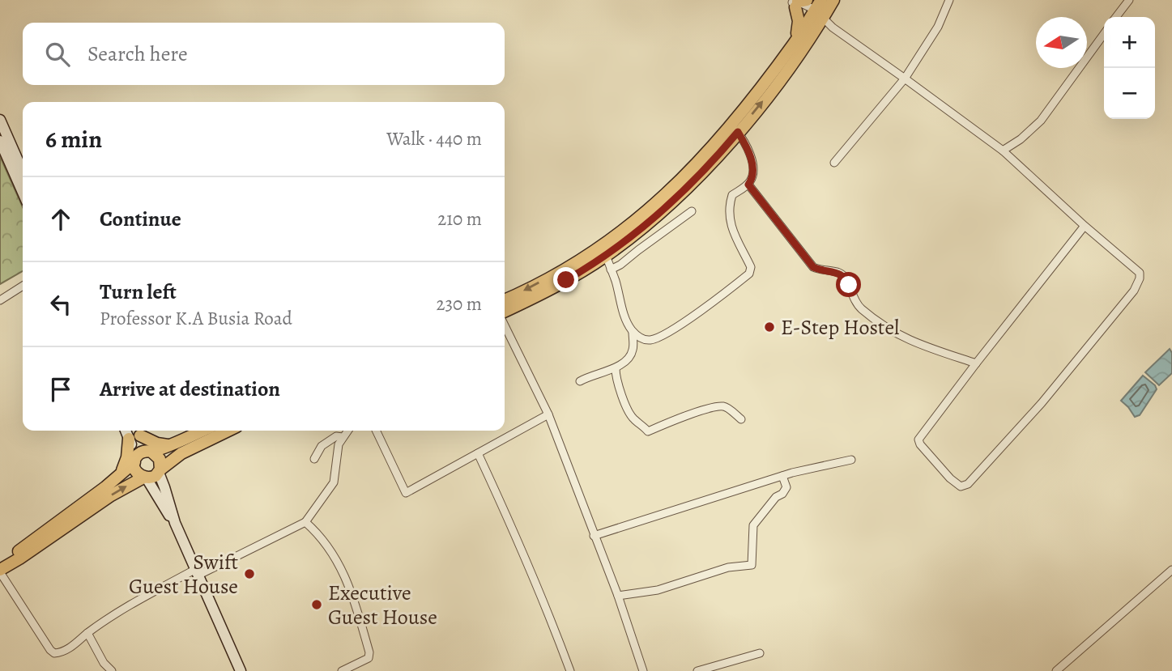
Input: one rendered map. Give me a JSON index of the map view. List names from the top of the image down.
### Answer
{
  "places": ["E-Step Hostel", "Swift Guest House", "Executive Guest House"],
  "north": "left",
  "page": {
    "map_buttons": ["+", "−"],
    "search": "Search here",
    "heading": ["6 min", "Walk · 440 m"],
    "list": [
      ["Continue", "210 m"],
      ["Turn left", "Professor K.A Busia Road", "230 m"],
      "Arrive at destination"
    ]
  }
}
